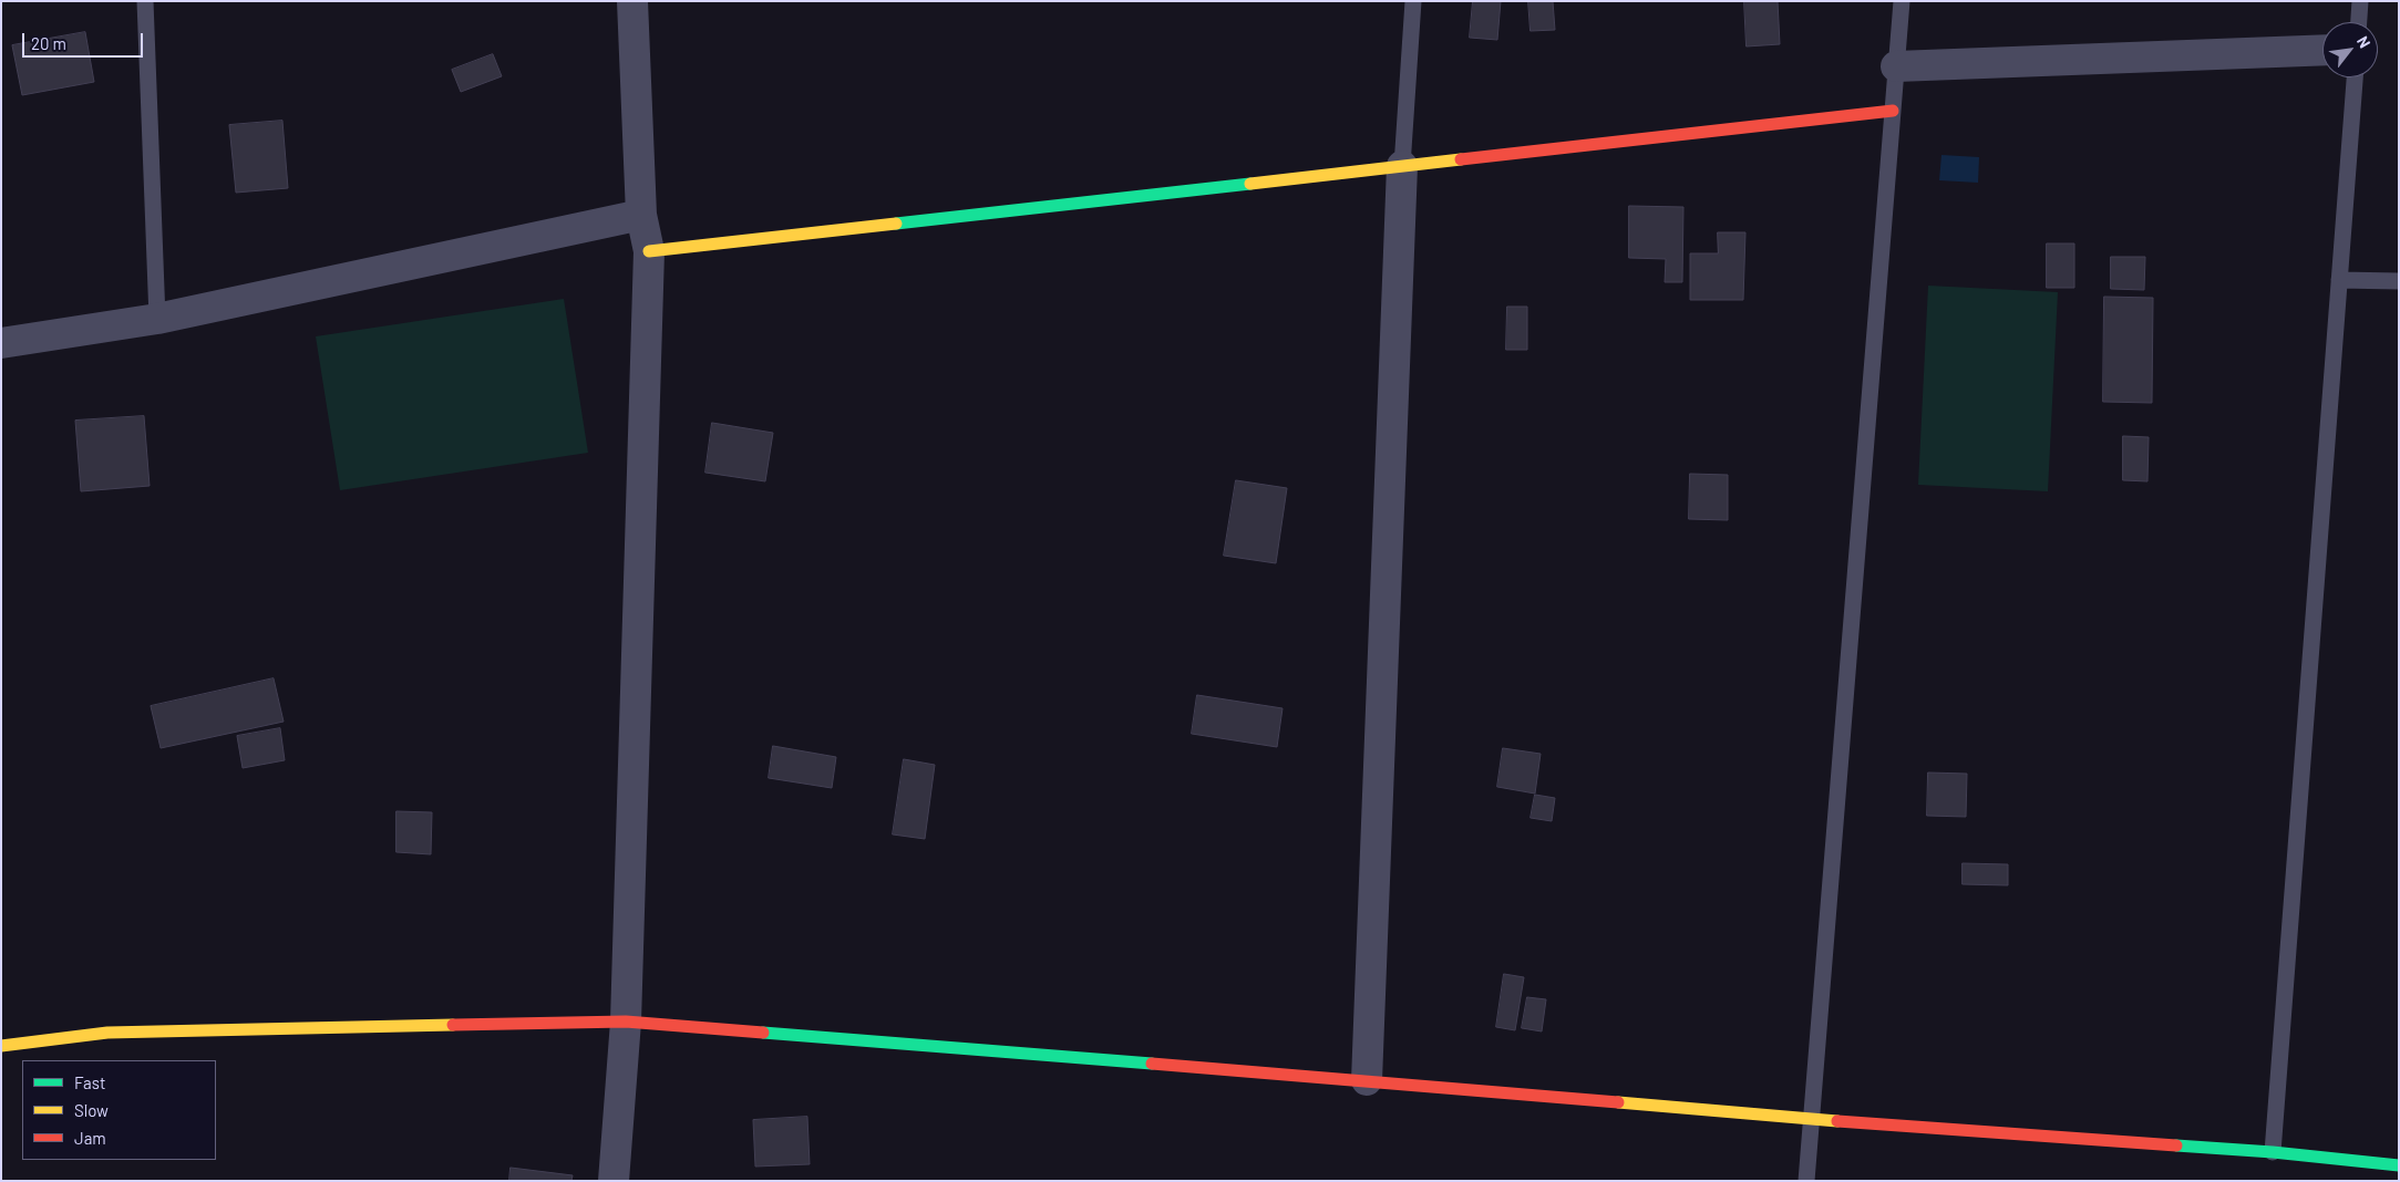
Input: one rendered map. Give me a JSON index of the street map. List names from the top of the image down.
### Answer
{
  "legend": ["Fast", "Slow", "Jam"],
  "scale_bar": "20 m",
  "north": "top right"
}
